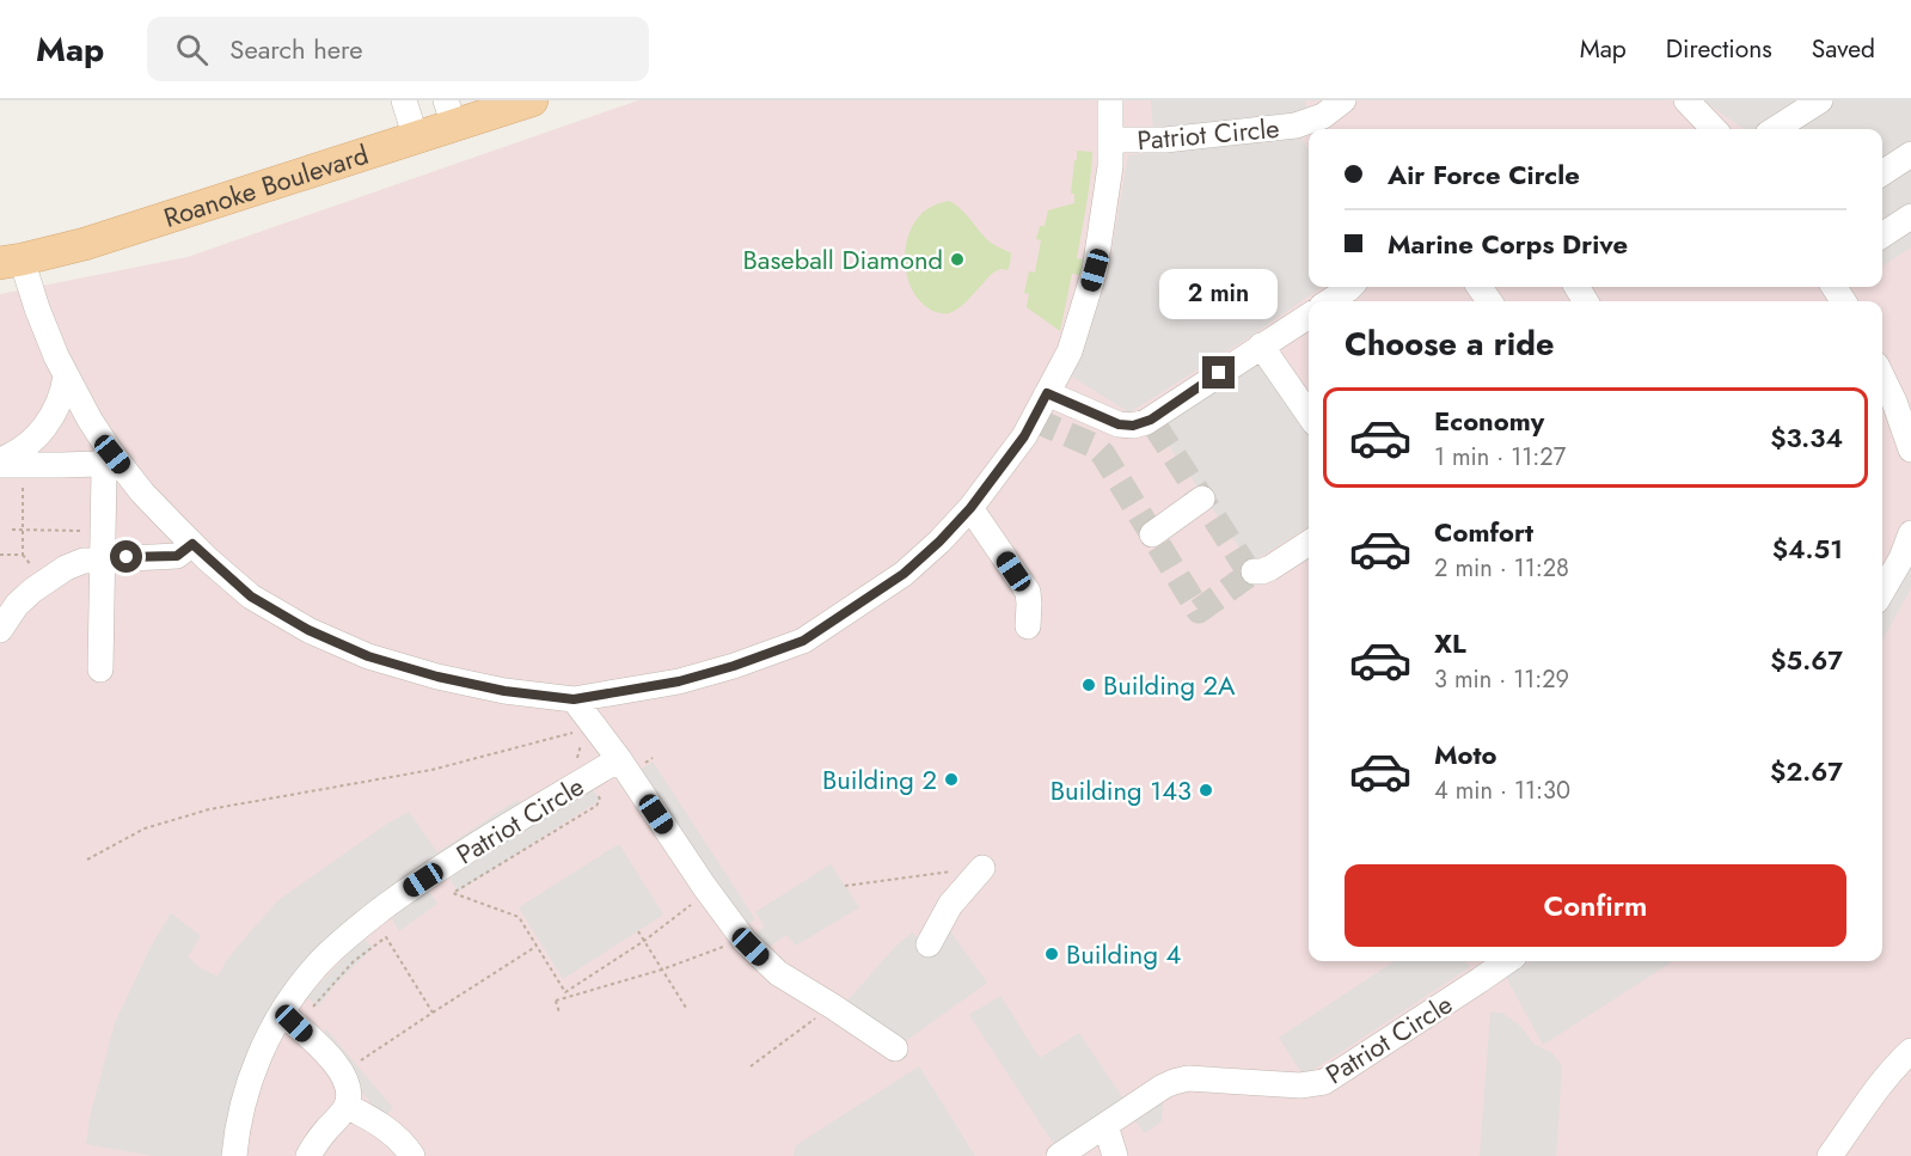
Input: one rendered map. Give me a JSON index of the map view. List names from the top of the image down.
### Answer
{
  "streets": {
    "main road": ["Roanoke Boulevard"],
    "street": ["Patriot Circle"]
  },
  "places": [
    "Baseball Diamond",
    "Building 2A",
    "Building 2",
    "Building 143",
    "Building 4"
  ],
  "page": {
    "header": "Map",
    "search": "Search here",
    "nav": ["Map", "Directions", "Saved"],
    "banner": ["Air Force Circle", "Marine Corps Drive"],
    "bubble": "2 min",
    "heading": "Choose a ride",
    "list": [
      {
        "name": "Economy",
        "note": "1 min · 11:27",
        "value": "$3.34"
      },
      {
        "name": "Comfort",
        "note": "2 min · 11:28",
        "value": "$4.51"
      },
      {
        "name": "XL",
        "note": "3 min · 11:29",
        "value": "$5.67"
      },
      {
        "name": "Moto",
        "note": "4 min · 11:30",
        "value": "$2.67"
      }
    ],
    "buttons": "Confirm"
  }
}
